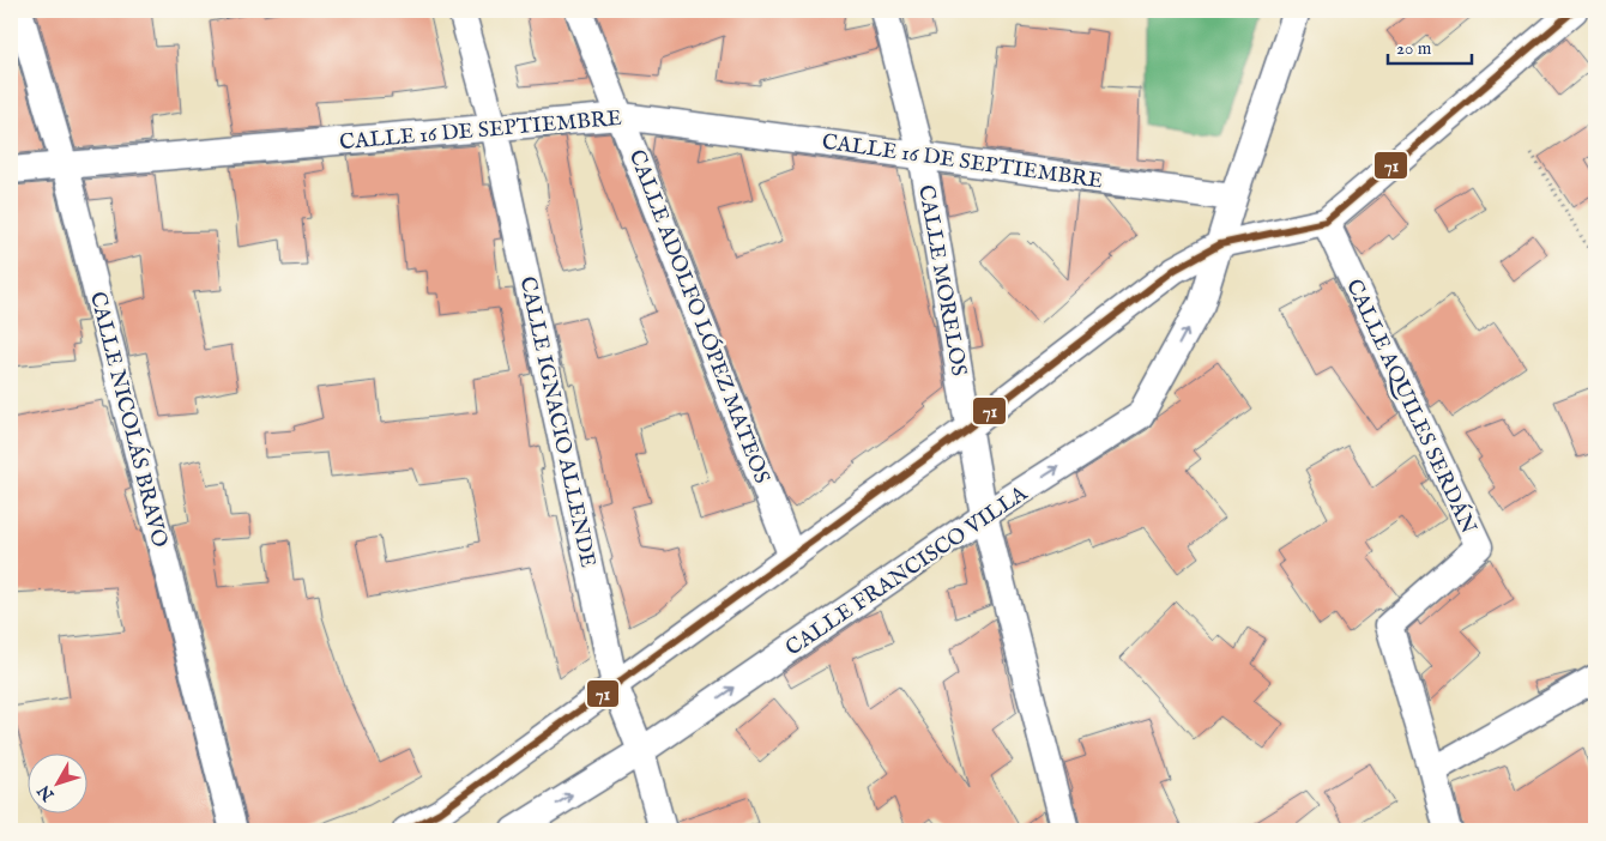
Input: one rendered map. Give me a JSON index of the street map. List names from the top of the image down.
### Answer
{
  "streets": {
    "street": [
      "CALLE 16 DE SEPTIEMBRE",
      "CALLE MORELOS",
      "CALLE ADOLFO LÓPEZ MATEOS",
      "CALLE AQUILES SERDÁN",
      "CALLE NICOLÁS BRAVO",
      "CALLE IGNACIO ALLENDE",
      "CALLE FRANCISCO VILLA"
    ]
  },
  "crossings": [
    ["CALLE 16 DE SEPTIEMBRE", "CALLE MORELOS"],
    ["CALLE 16 DE SEPTIEMBRE", "CALLE ADOLFO LÓPEZ MATEOS"],
    ["CALLE 16 DE SEPTIEMBRE", "CALLE NICOLÁS BRAVO"],
    ["CALLE 16 DE SEPTIEMBRE", "CALLE IGNACIO ALLENDE"],
    ["CALLE 16 DE SEPTIEMBRE", "CALLE FRANCISCO VILLA"],
    ["CALLE MORELOS", "CALLE FRANCISCO VILLA"],
    ["CALLE IGNACIO ALLENDE", "CALLE FRANCISCO VILLA"]
  ],
  "lines": ["transit line 71"],
  "scale_bar": "20 m",
  "north": "bottom left"
}
